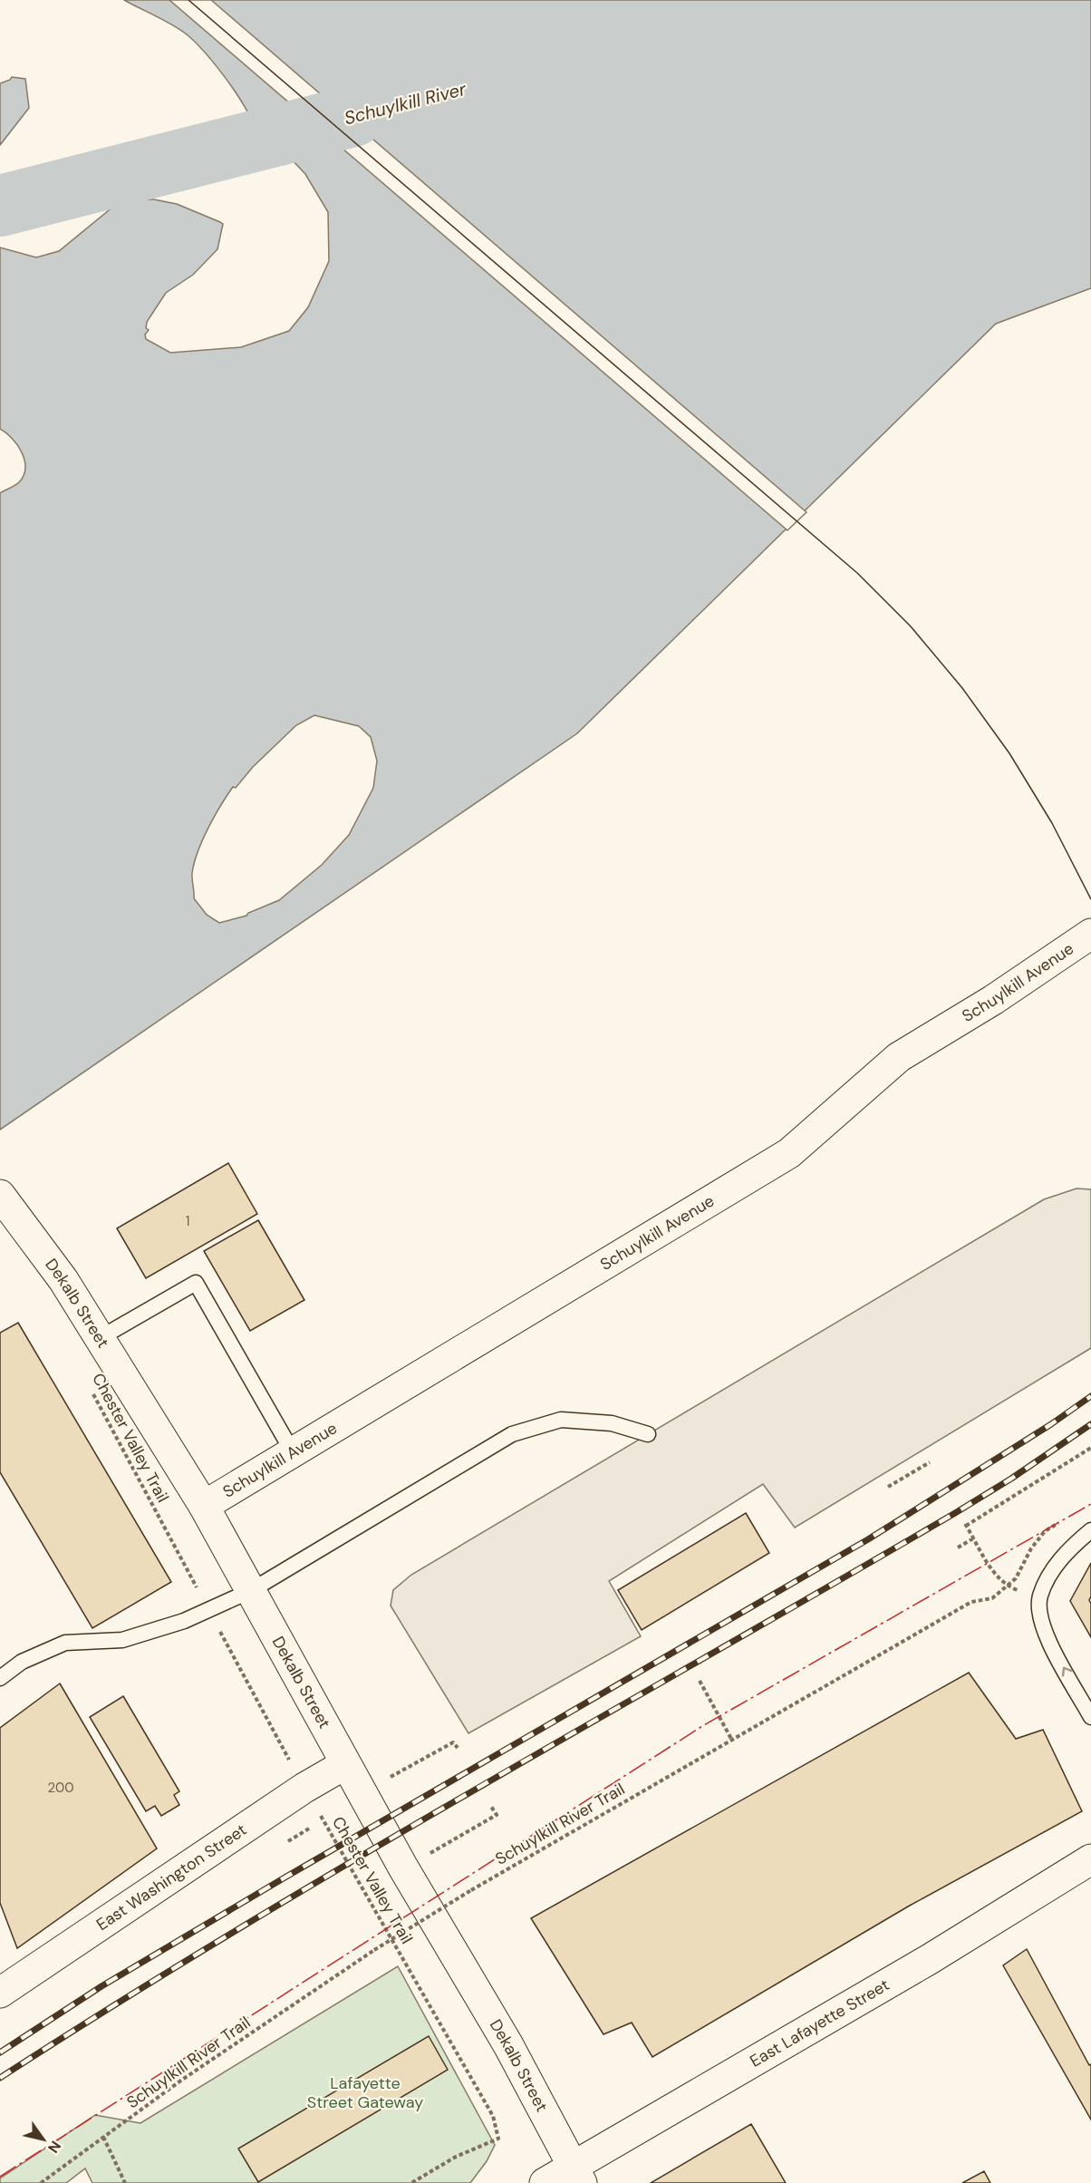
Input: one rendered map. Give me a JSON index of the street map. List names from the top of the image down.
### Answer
{
  "streets": {
    "main road": [
      "Schuylkill Avenue",
      "Dekalb Street",
      "East Washington Street",
      "East Lafayette Street"
    ],
    "path": ["Chester Valley Trail", "Schuylkill River Trail"]
  },
  "crossings": [
    ["Schuylkill Avenue", "Dekalb Street"],
    ["Dekalb Street", "East Washington Street"],
    ["Dekalb Street", "East Lafayette Street"],
    ["Chester Valley Trail", "East Washington Street"]
  ],
  "water": ["Schuylkill River"],
  "parks": ["Lafayette Street Gateway"],
  "house_numbers": ["1", "200"],
  "north": "bottom right"
}
